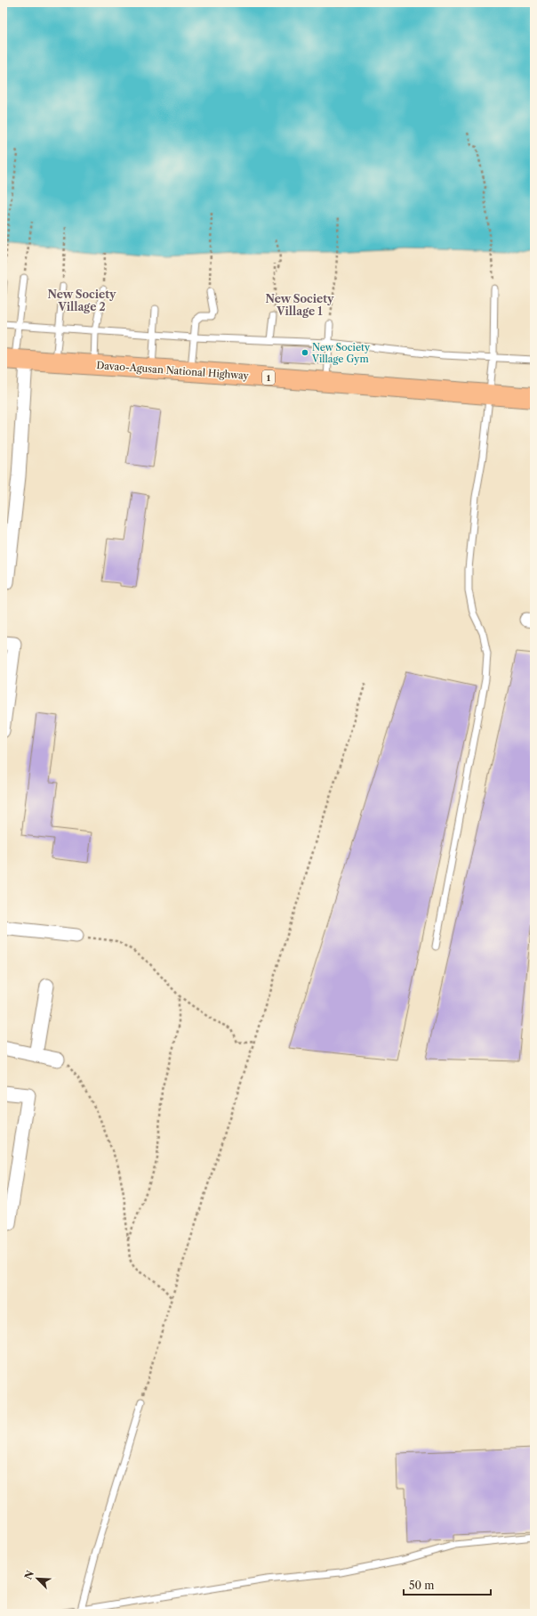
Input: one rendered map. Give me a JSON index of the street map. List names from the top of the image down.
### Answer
{
  "streets": {
    "highway": ["Davao-Agusan National Highway", "1"]
  },
  "districts": ["New Society Village 2", "New Society Village 1"],
  "places": ["New Society Village Gym"],
  "scale_bar": "50 m",
  "north": "top left"
}
